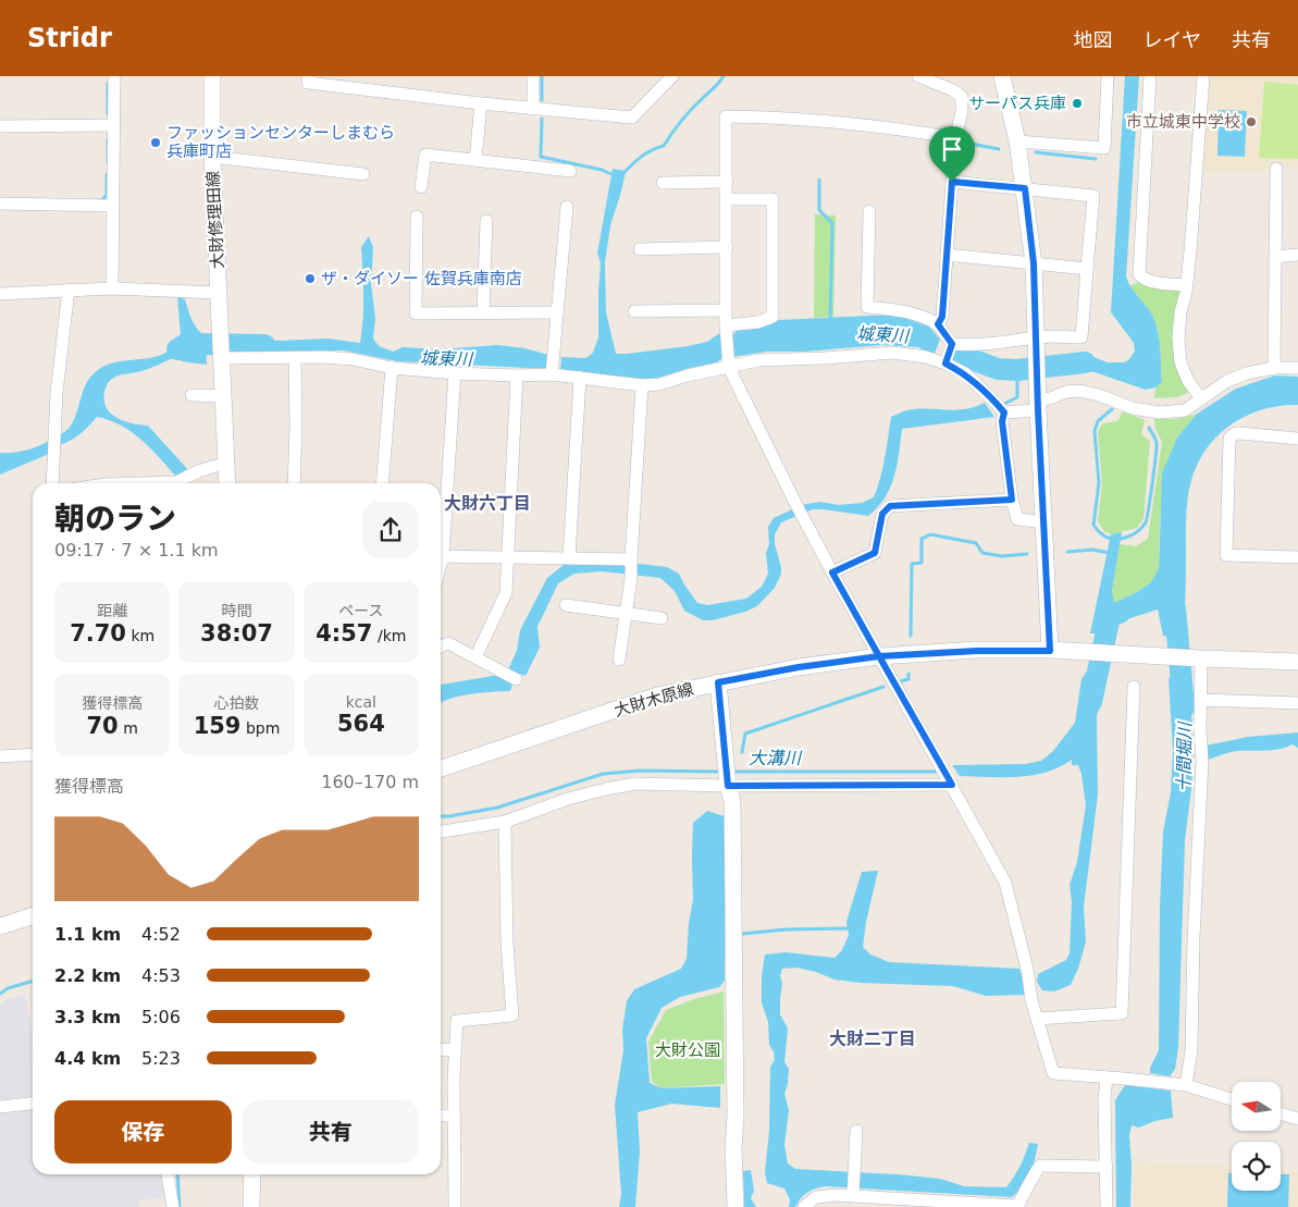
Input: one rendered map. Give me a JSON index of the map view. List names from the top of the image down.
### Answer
{
  "streets": {
    "street": ["大財修理田線", "大財木原線"]
  },
  "districts": ["大財六丁目", "大財二丁目"],
  "water": ["城東川", "大溝川", "十間堀川"],
  "parks": ["大財公園"],
  "places": [
    "サーパス兵庫",
    "市立城東中学校",
    "ファッションセンターしまむら 兵庫町店",
    "ザ・ダイソー 佐賀兵庫南店"
  ],
  "north": "left",
  "page": {
    "header": "Stridr",
    "nav": ["地図", "レイヤ", "共有"],
    "heading": ["朝のラン", "09:17 · 7 × 1.1 km"],
    "stats": [
      ["距離", "7.70 km"],
      ["時間", "38:07"],
      ["ペース", "4:57 /km"],
      ["獲得標高", "70 m"],
      ["心拍数", "159 bpm"],
      ["kcal", "564"]
    ],
    "chart": ["獲得標高", "160–170 m"],
    "list": [
      {
        "name": "1.1 km",
        "note": "4:52"
      },
      {
        "name": "2.2 km",
        "note": "4:53"
      },
      {
        "name": "3.3 km",
        "note": "5:06"
      },
      {
        "name": "4.4 km",
        "note": "5:23"
      }
    ],
    "buttons": ["保存", "共有"]
  }
}
